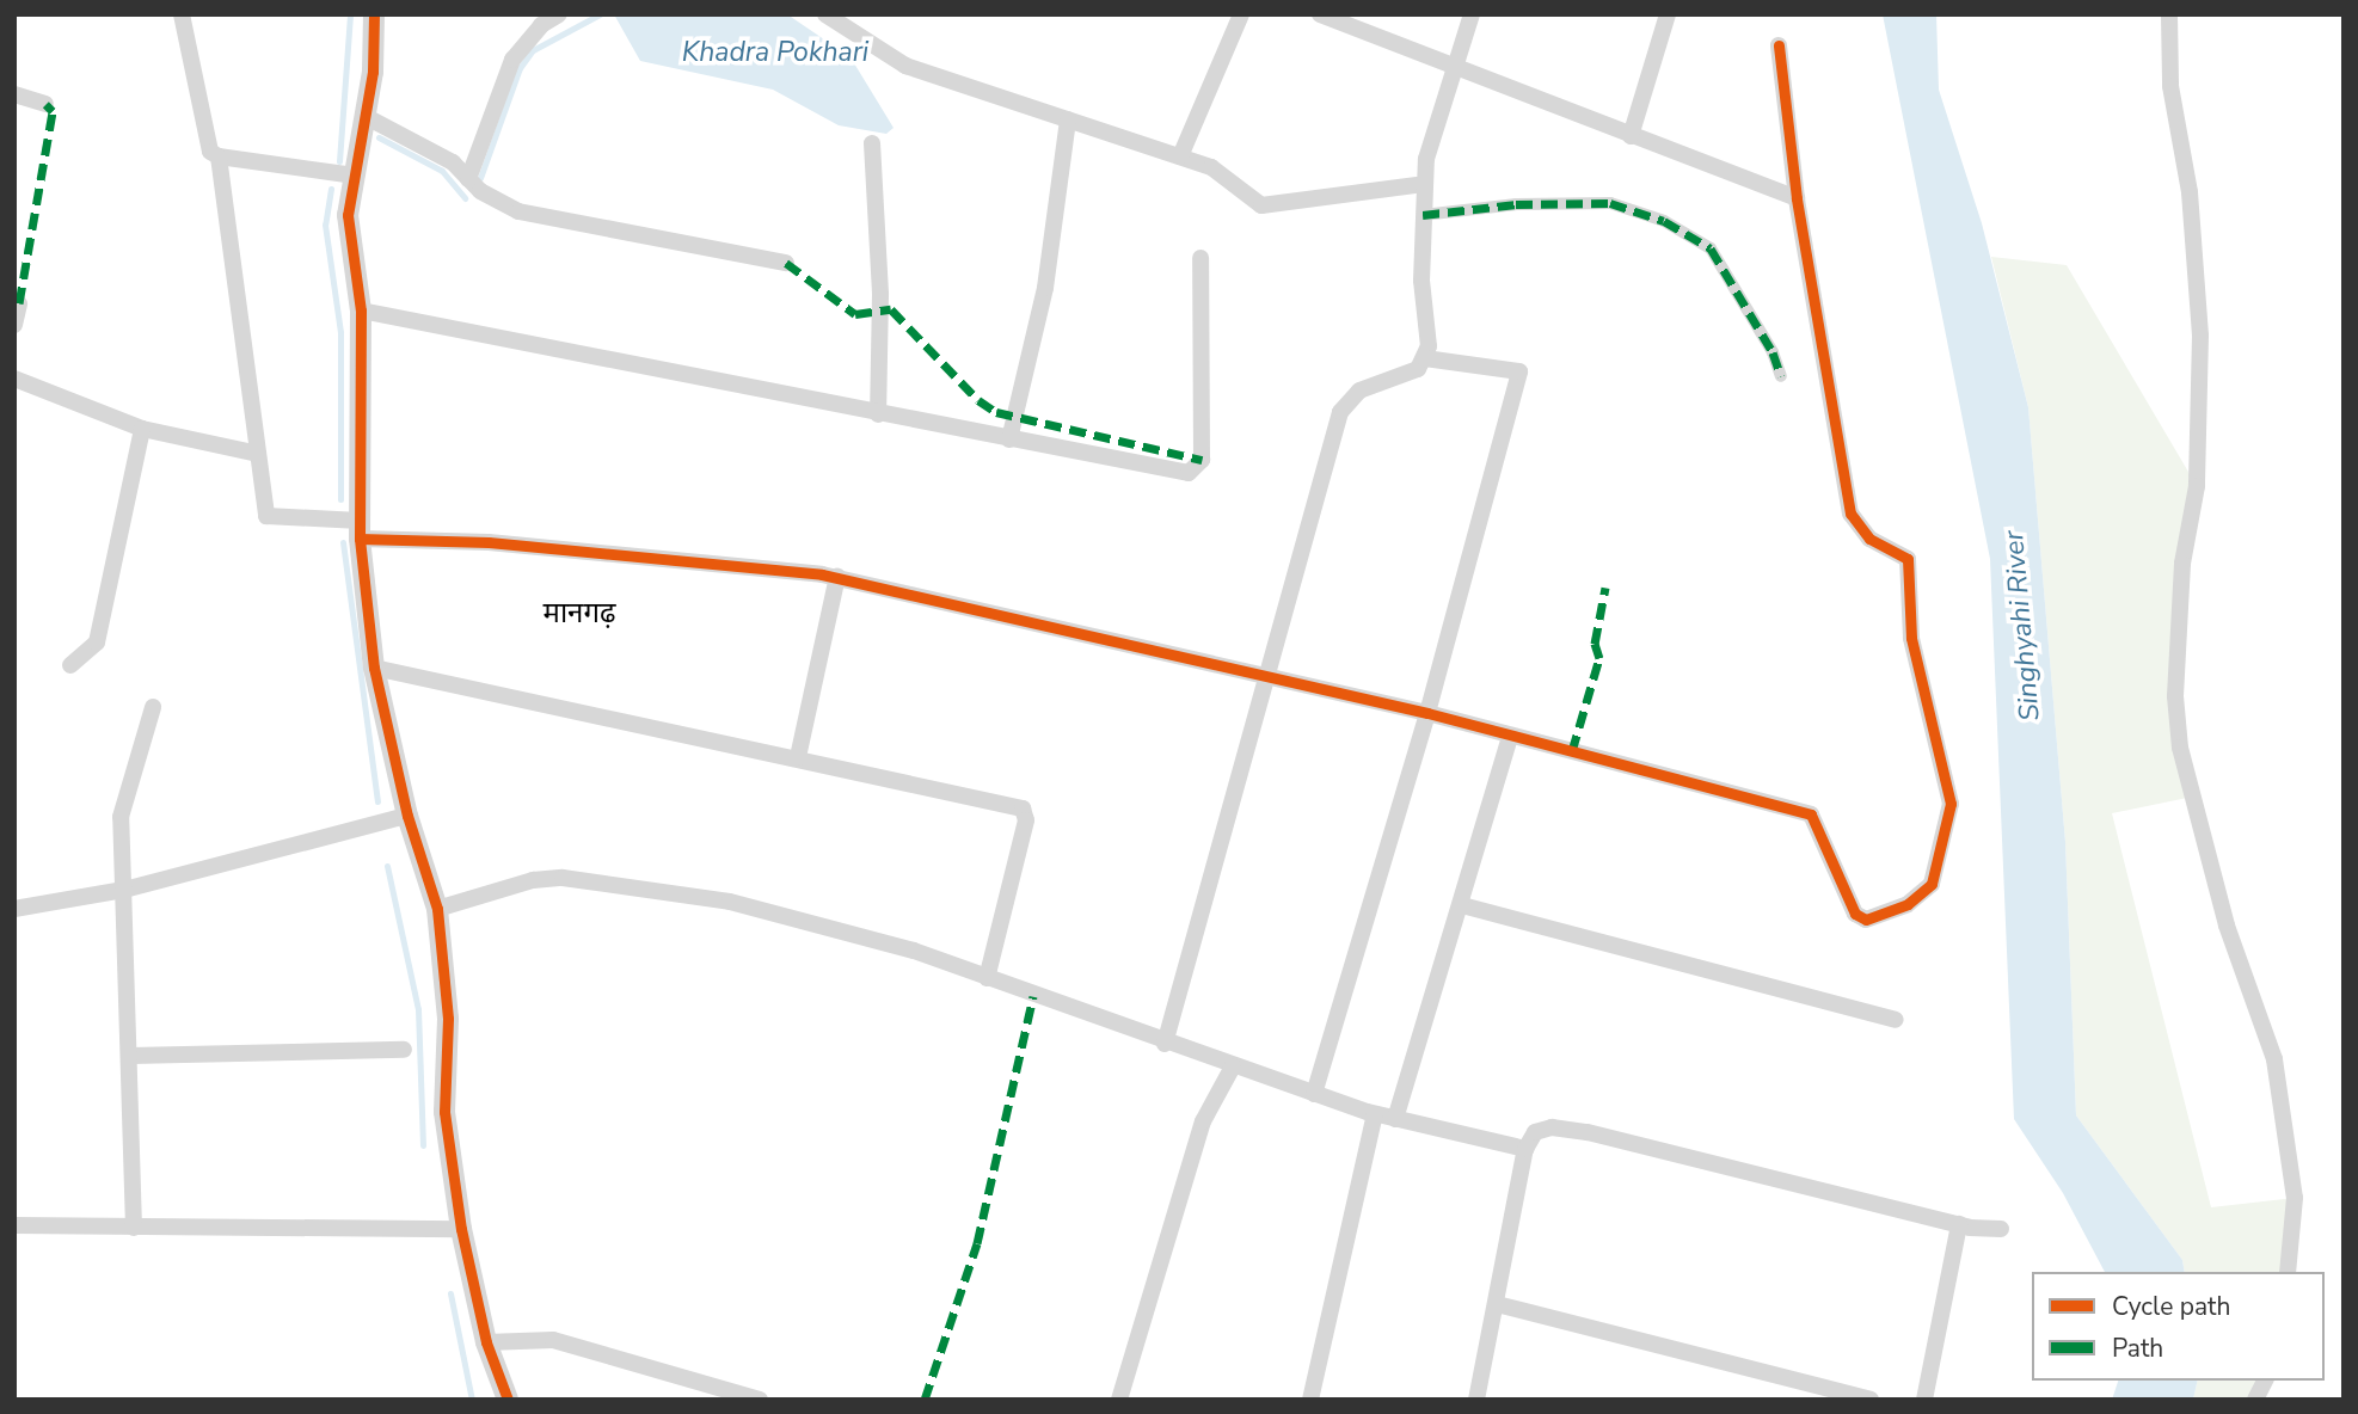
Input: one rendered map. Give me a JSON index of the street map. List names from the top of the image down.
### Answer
{
  "districts": ["मानगढ़"],
  "water": ["Khadra Pokhari", "Singhyahi River"],
  "legend": ["Cycle path", "Path"]
}
